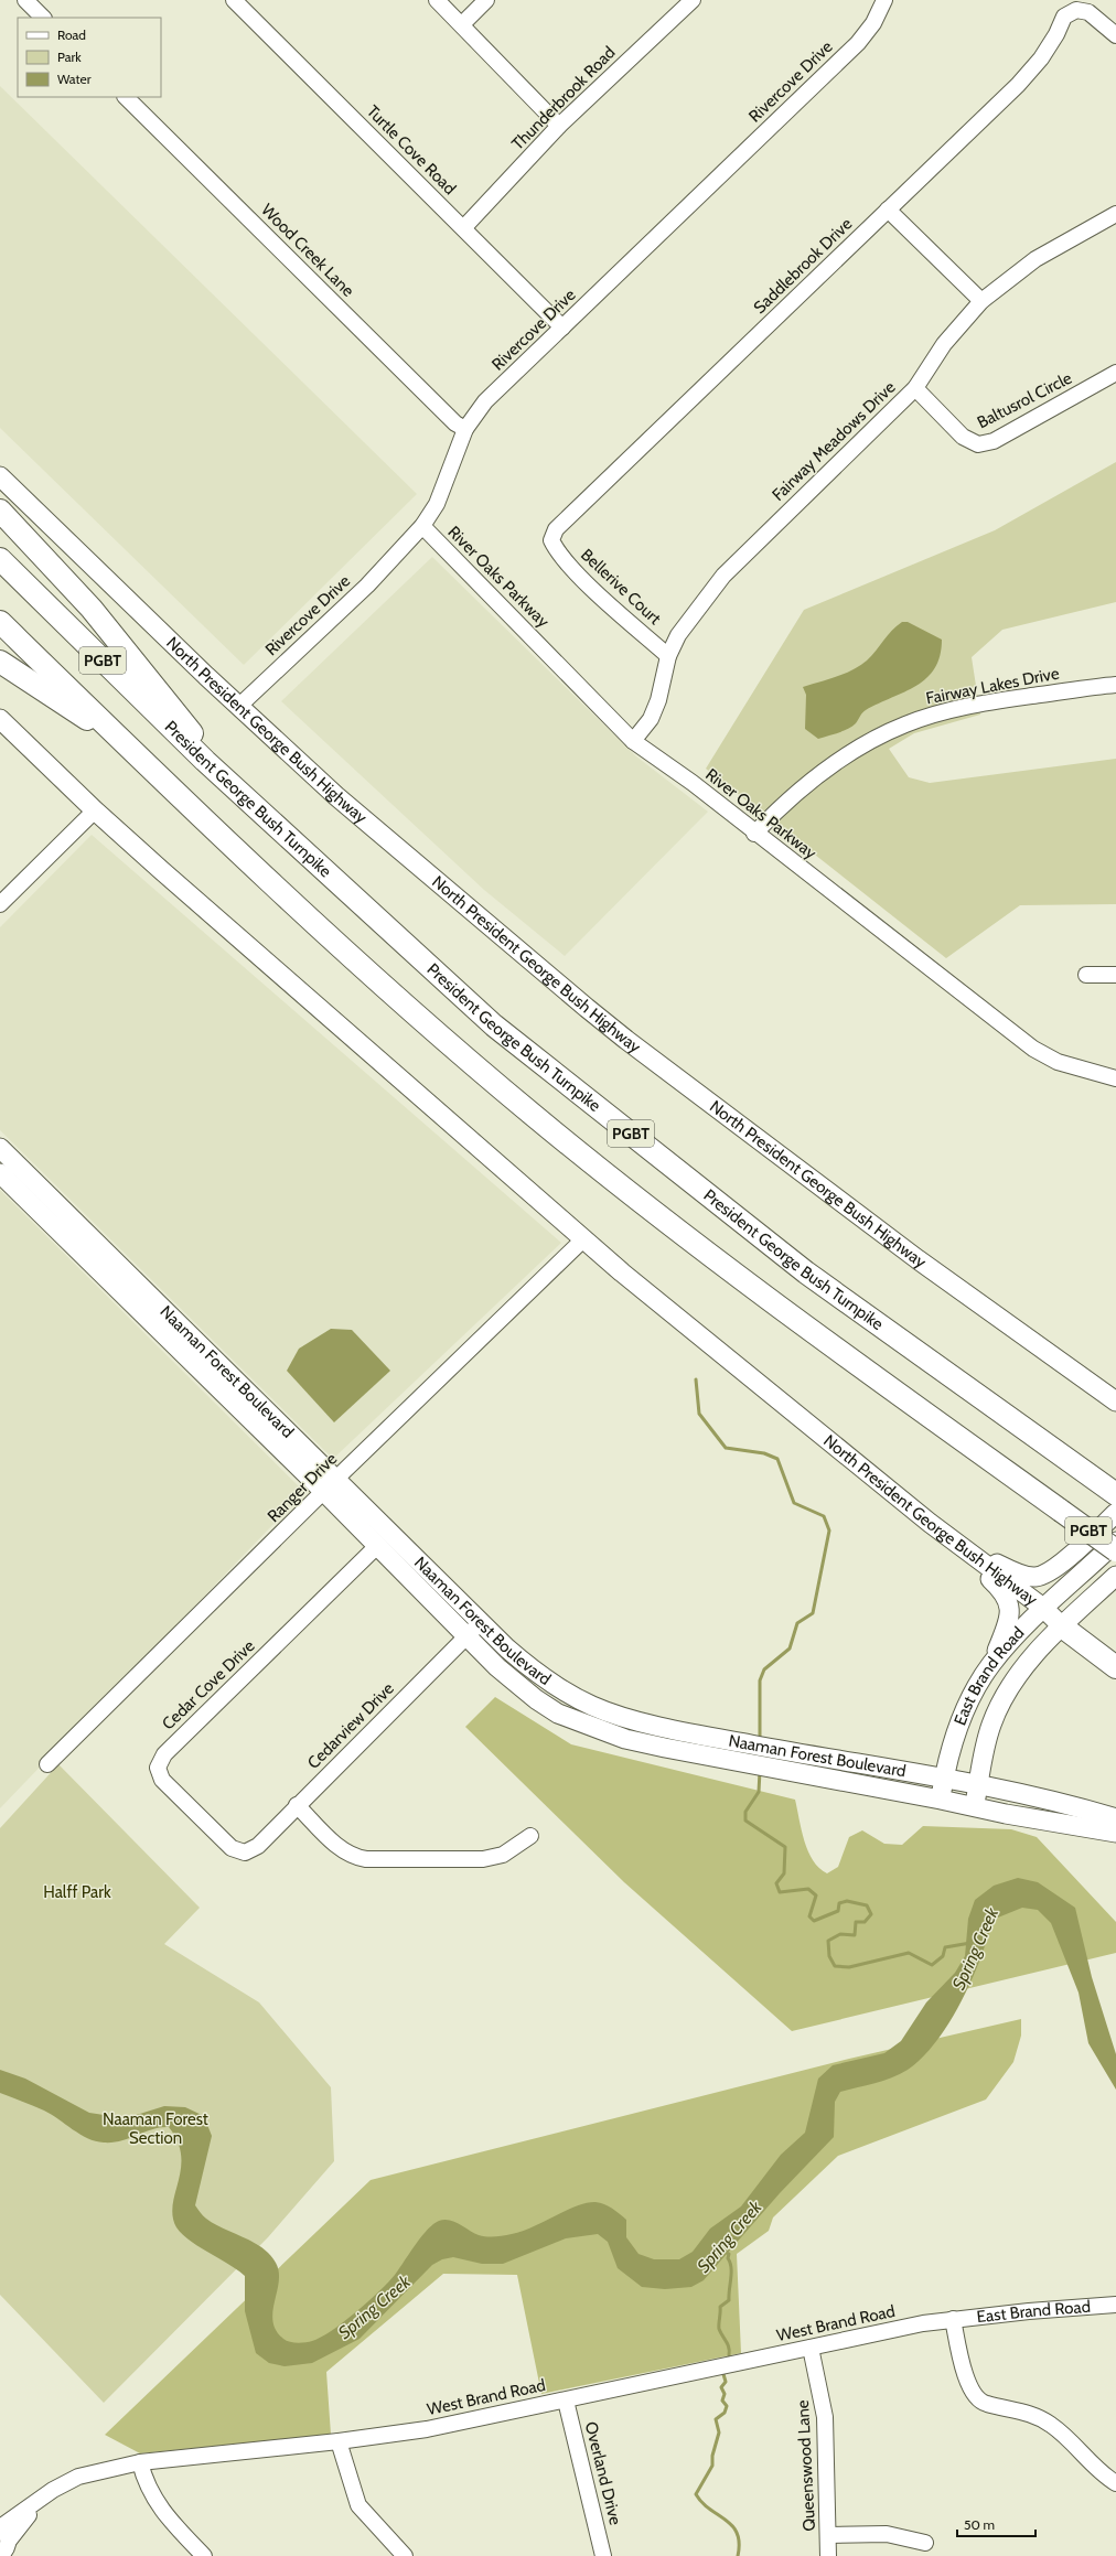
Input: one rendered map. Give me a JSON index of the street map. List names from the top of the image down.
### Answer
{
  "streets": {
    "highway": ["PGBT", "President George Bush Turnpike"],
    "main road": ["North President George Bush Highway", "Naaman Forest Boulevard", "East Brand Road"],
    "street": [
      "Rivercove Drive",
      "Thunderbrook Road",
      "Turtle Cove Road",
      "Wood Creek Lane",
      "Saddlebrook Drive",
      "Baltusrol Circle",
      "Fairway Meadows Drive",
      "River Oaks Parkway",
      "Bellerive Court",
      "Fairway Lakes Drive",
      "Ranger Drive",
      "Cedar Cove Drive",
      "Cedarview Drive",
      "West Brand Road",
      "Queenswood Lane",
      "Overland Drive"
    ]
  },
  "crossings": [
    ["Rivercove Drive", "Turtle Cove Road"],
    ["Rivercove Drive", "Wood Creek Lane"],
    ["Rivercove Drive", "River Oaks Parkway"],
    ["Rivercove Drive", "North President George Bush Highway"],
    ["Thunderbrook Road", "Turtle Cove Road"],
    ["Saddlebrook Drive", "Bellerive Court"],
    ["Baltusrol Circle", "Fairway Meadows Drive"],
    ["Fairway Meadows Drive", "River Oaks Parkway"],
    ["Fairway Meadows Drive", "Bellerive Court"],
    ["River Oaks Parkway", "Fairway Lakes Drive"],
    ["North President George Bush Highway", "Ranger Drive"],
    ["North President George Bush Highway", "East Brand Road"],
    ["Naaman Forest Boulevard", "Ranger Drive"],
    ["Naaman Forest Boulevard", "East Brand Road"],
    ["Naaman Forest Boulevard", "Cedar Cove Drive"],
    ["Naaman Forest Boulevard", "Cedarview Drive"],
    ["East Brand Road", "West Brand Road"],
    ["Cedar Cove Drive", "Cedarview Drive"],
    ["West Brand Road", "Queenswood Lane"],
    ["West Brand Road", "Overland Drive"]
  ],
  "water": ["Spring Creek"],
  "parks": ["Halff Park", "Naaman Forest Section"],
  "legend": ["Road", "Park", "Water"],
  "scale_bar": "50 m"
}
